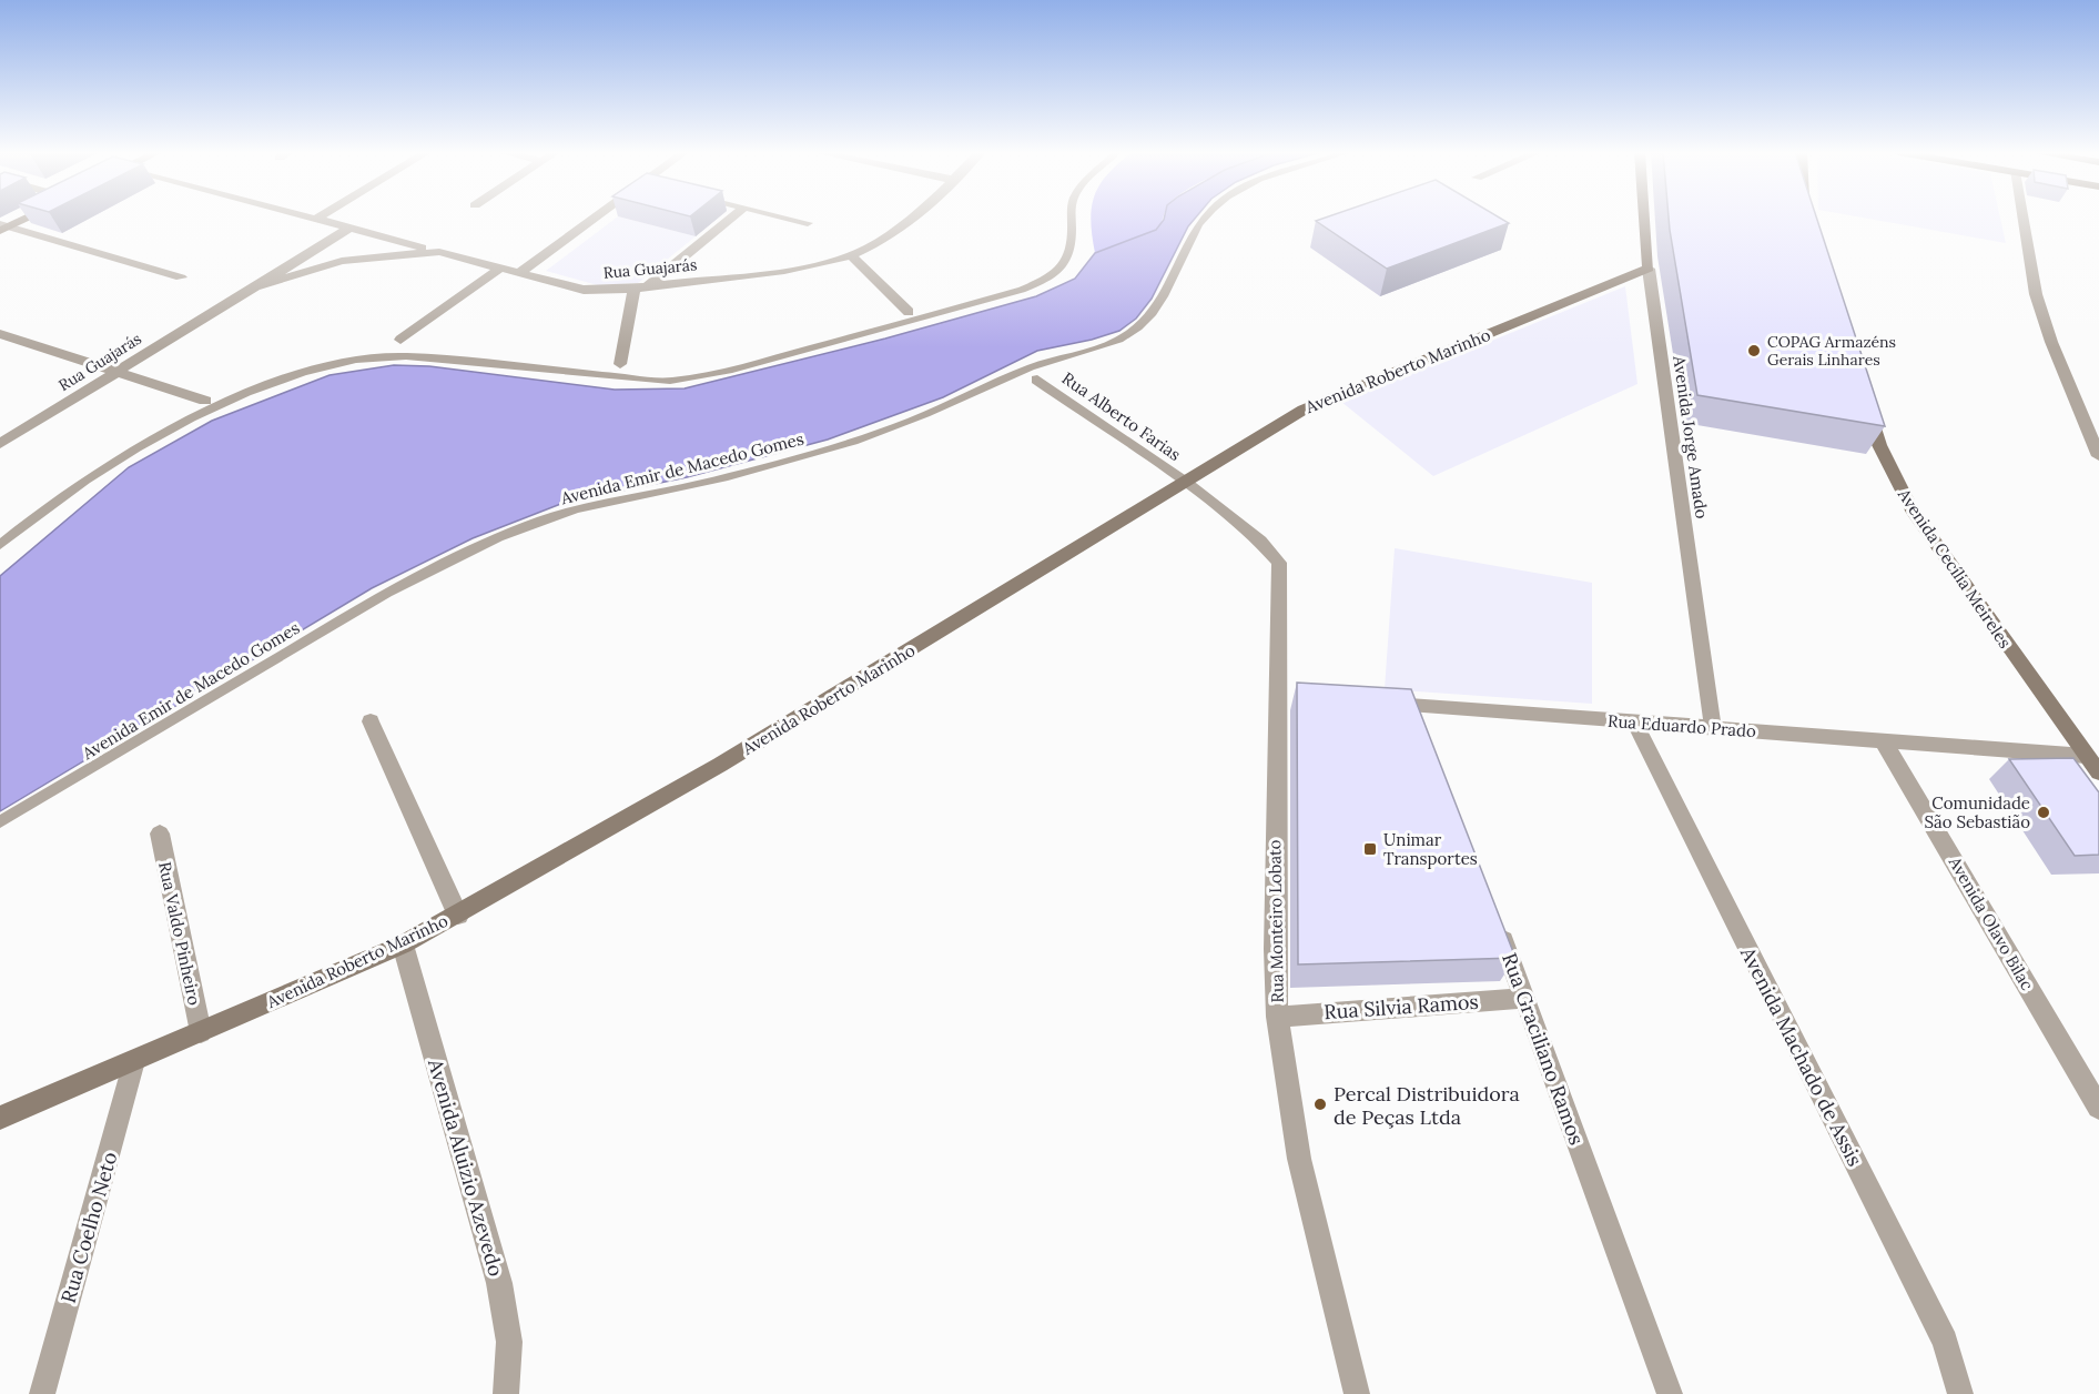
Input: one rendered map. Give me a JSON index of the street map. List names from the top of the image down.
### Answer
{
  "streets": {
    "main road": ["Avenida Roberto Marinho", "Avenida Jorge Amado", "Avenida Cecília Meireles"],
    "street": [
      "Rua Guajarás",
      "Rua Alberto Farias",
      "Avenida Emir de Macedo Gomes",
      "Rua Eduardo Prado",
      "Rua Monteiro Lobato",
      "Avenida Olavo Bilac",
      "Rua Valdo Pinheiro",
      "Rua Silvia Ramos",
      "Rua Graciliano Ramos",
      "Avenida Machado de Assis",
      "Avenida Aluizio Azevedo",
      "Rua Coelho Neto"
    ]
  },
  "crossings": [
    ["Avenida Roberto Marinho", "Rua Alberto Farias"],
    ["Avenida Roberto Marinho", "Avenida Jorge Amado"],
    ["Avenida Roberto Marinho", "Rua Monteiro Lobato"],
    ["Avenida Roberto Marinho", "Rua Valdo Pinheiro"],
    ["Avenida Roberto Marinho", "Avenida Aluizio Azevedo"],
    ["Avenida Roberto Marinho", "Rua Coelho Neto"],
    ["Rua Alberto Farias", "Rua Monteiro Lobato"],
    ["Avenida Jorge Amado", "Rua Eduardo Prado"],
    ["Avenida Cecília Meireles", "Rua Eduardo Prado"],
    ["Rua Eduardo Prado", "Avenida Olavo Bilac"],
    ["Rua Eduardo Prado", "Avenida Machado de Assis"],
    ["Rua Monteiro Lobato", "Rua Silvia Ramos"],
    ["Rua Silvia Ramos", "Rua Graciliano Ramos"]
  ],
  "places": {
    "other": ["COPAG Armazéns Gerais Linhares", "Comunidade São Sebastião", "Percal Distribuidora de Peças Ltda"],
    "transit": ["Unimar Transportes"]
  }
}
